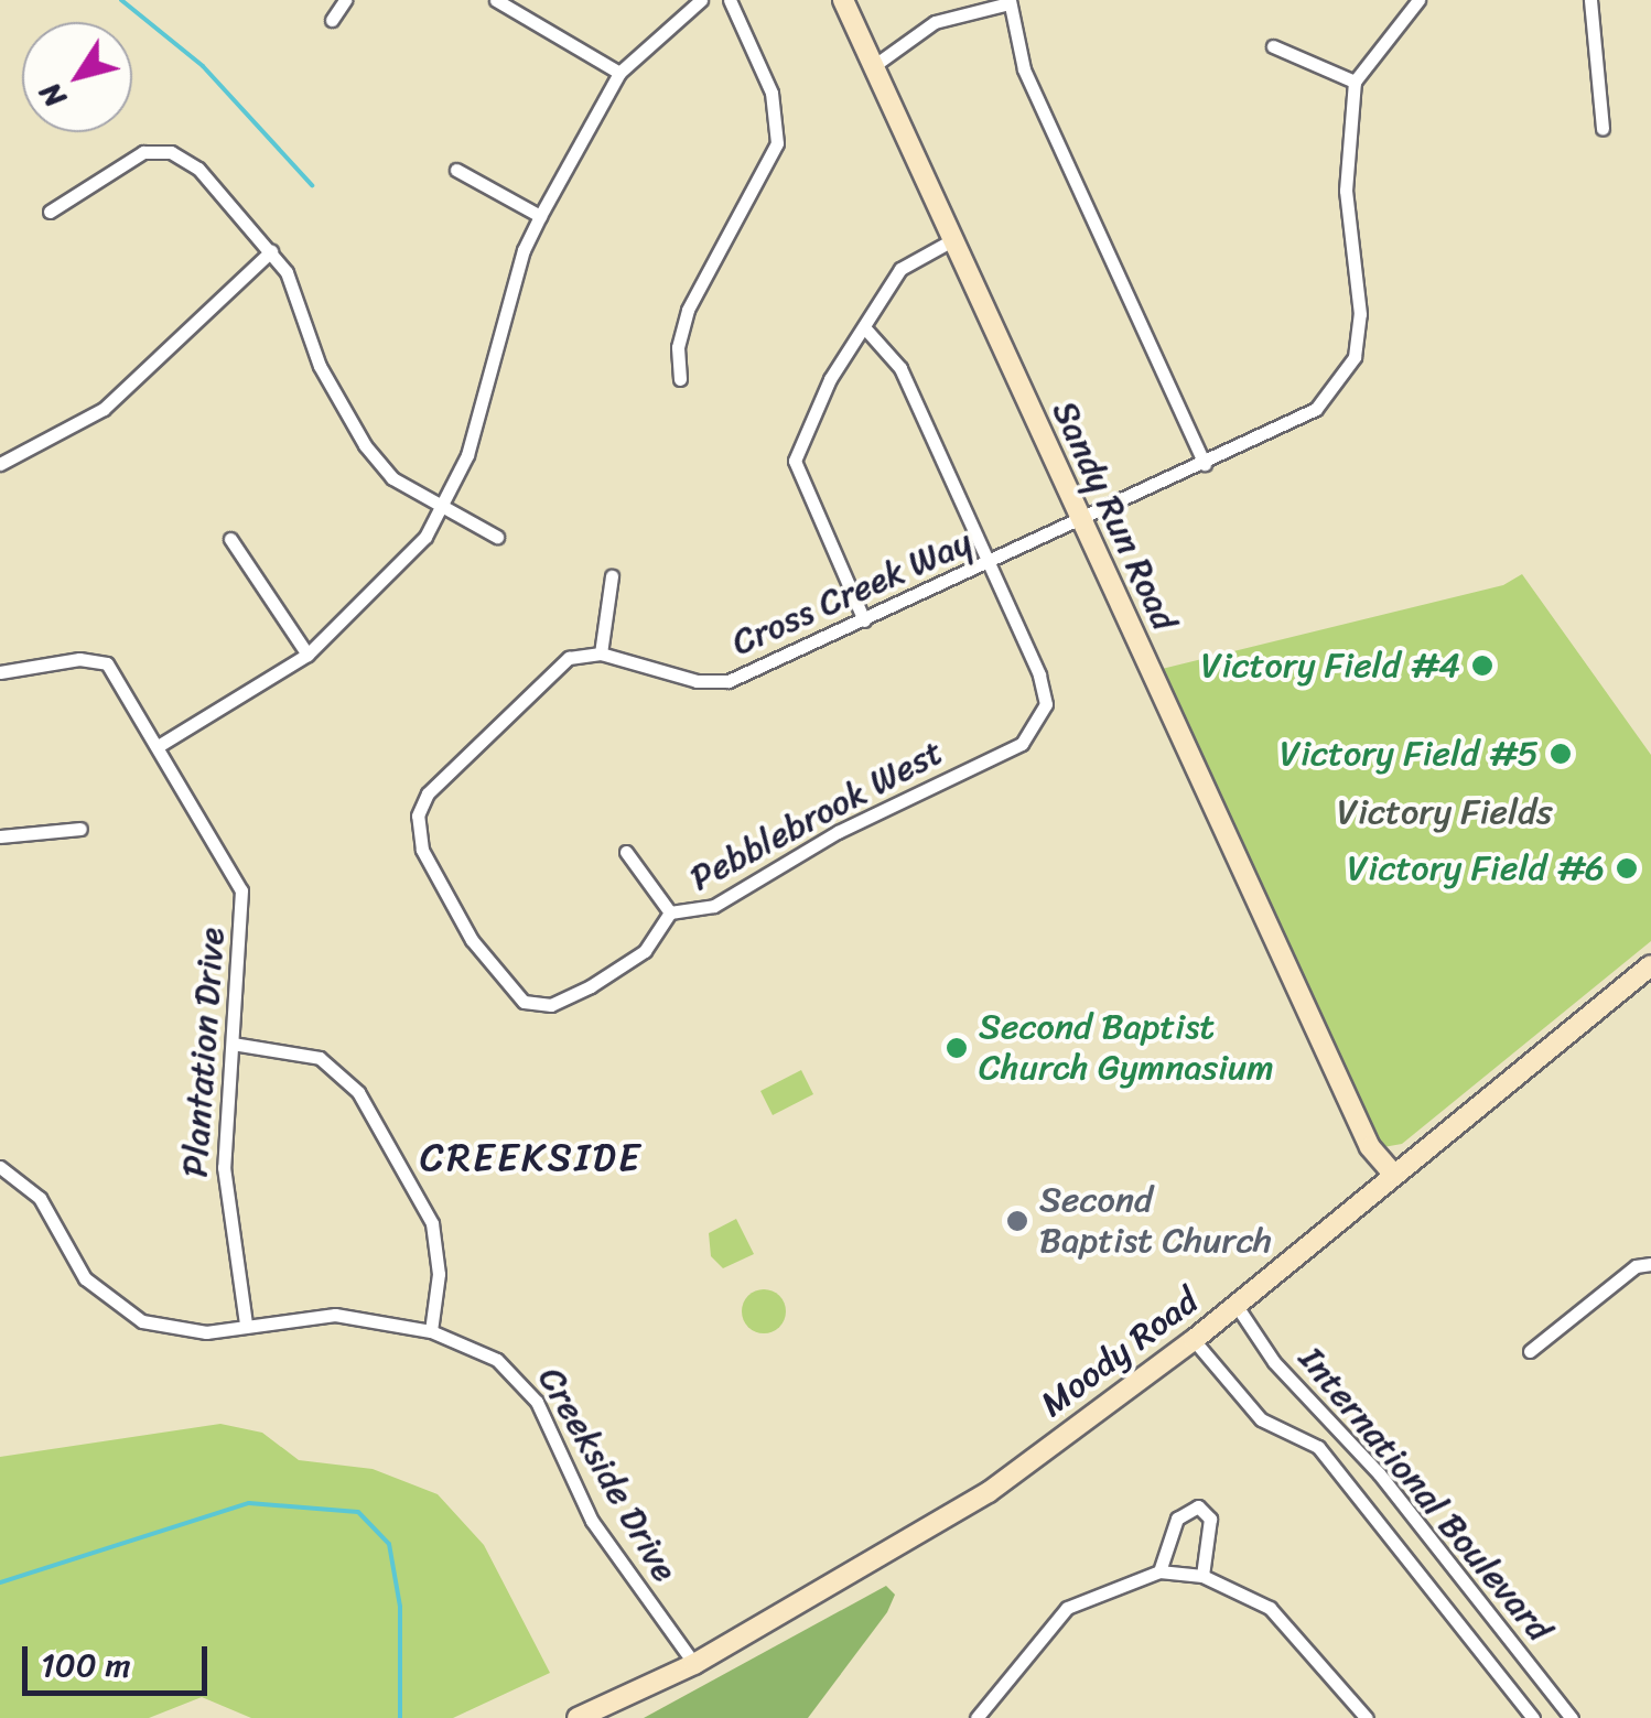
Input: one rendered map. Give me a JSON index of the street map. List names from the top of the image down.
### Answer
{
  "streets": {
    "main road": ["Sandy Run Road", "Moody Road"],
    "street": [
      "Cross Creek Way",
      "Pebblebrook West",
      "Plantation Drive",
      "Creekside Drive",
      "International Boulevard"
    ]
  },
  "crossings": [
    ["Sandy Run Road", "Cross Creek Way"],
    ["Sandy Run Road", "Moody Road"],
    ["Cross Creek Way", "Pebblebrook West"],
    ["Plantation Drive", "Creekside Drive"],
    ["Moody Road", "Creekside Drive"],
    ["Moody Road", "International Boulevard"]
  ],
  "districts": ["CREEKSIDE"],
  "parks": ["Victory Fields"],
  "places": [
    "Victory Field #4",
    "Victory Field #5",
    "Victory Field #6",
    "Second Baptist Church Gymnasium",
    "Second Baptist Church"
  ],
  "scale_bar": "100 m",
  "north": "bottom left"
}
